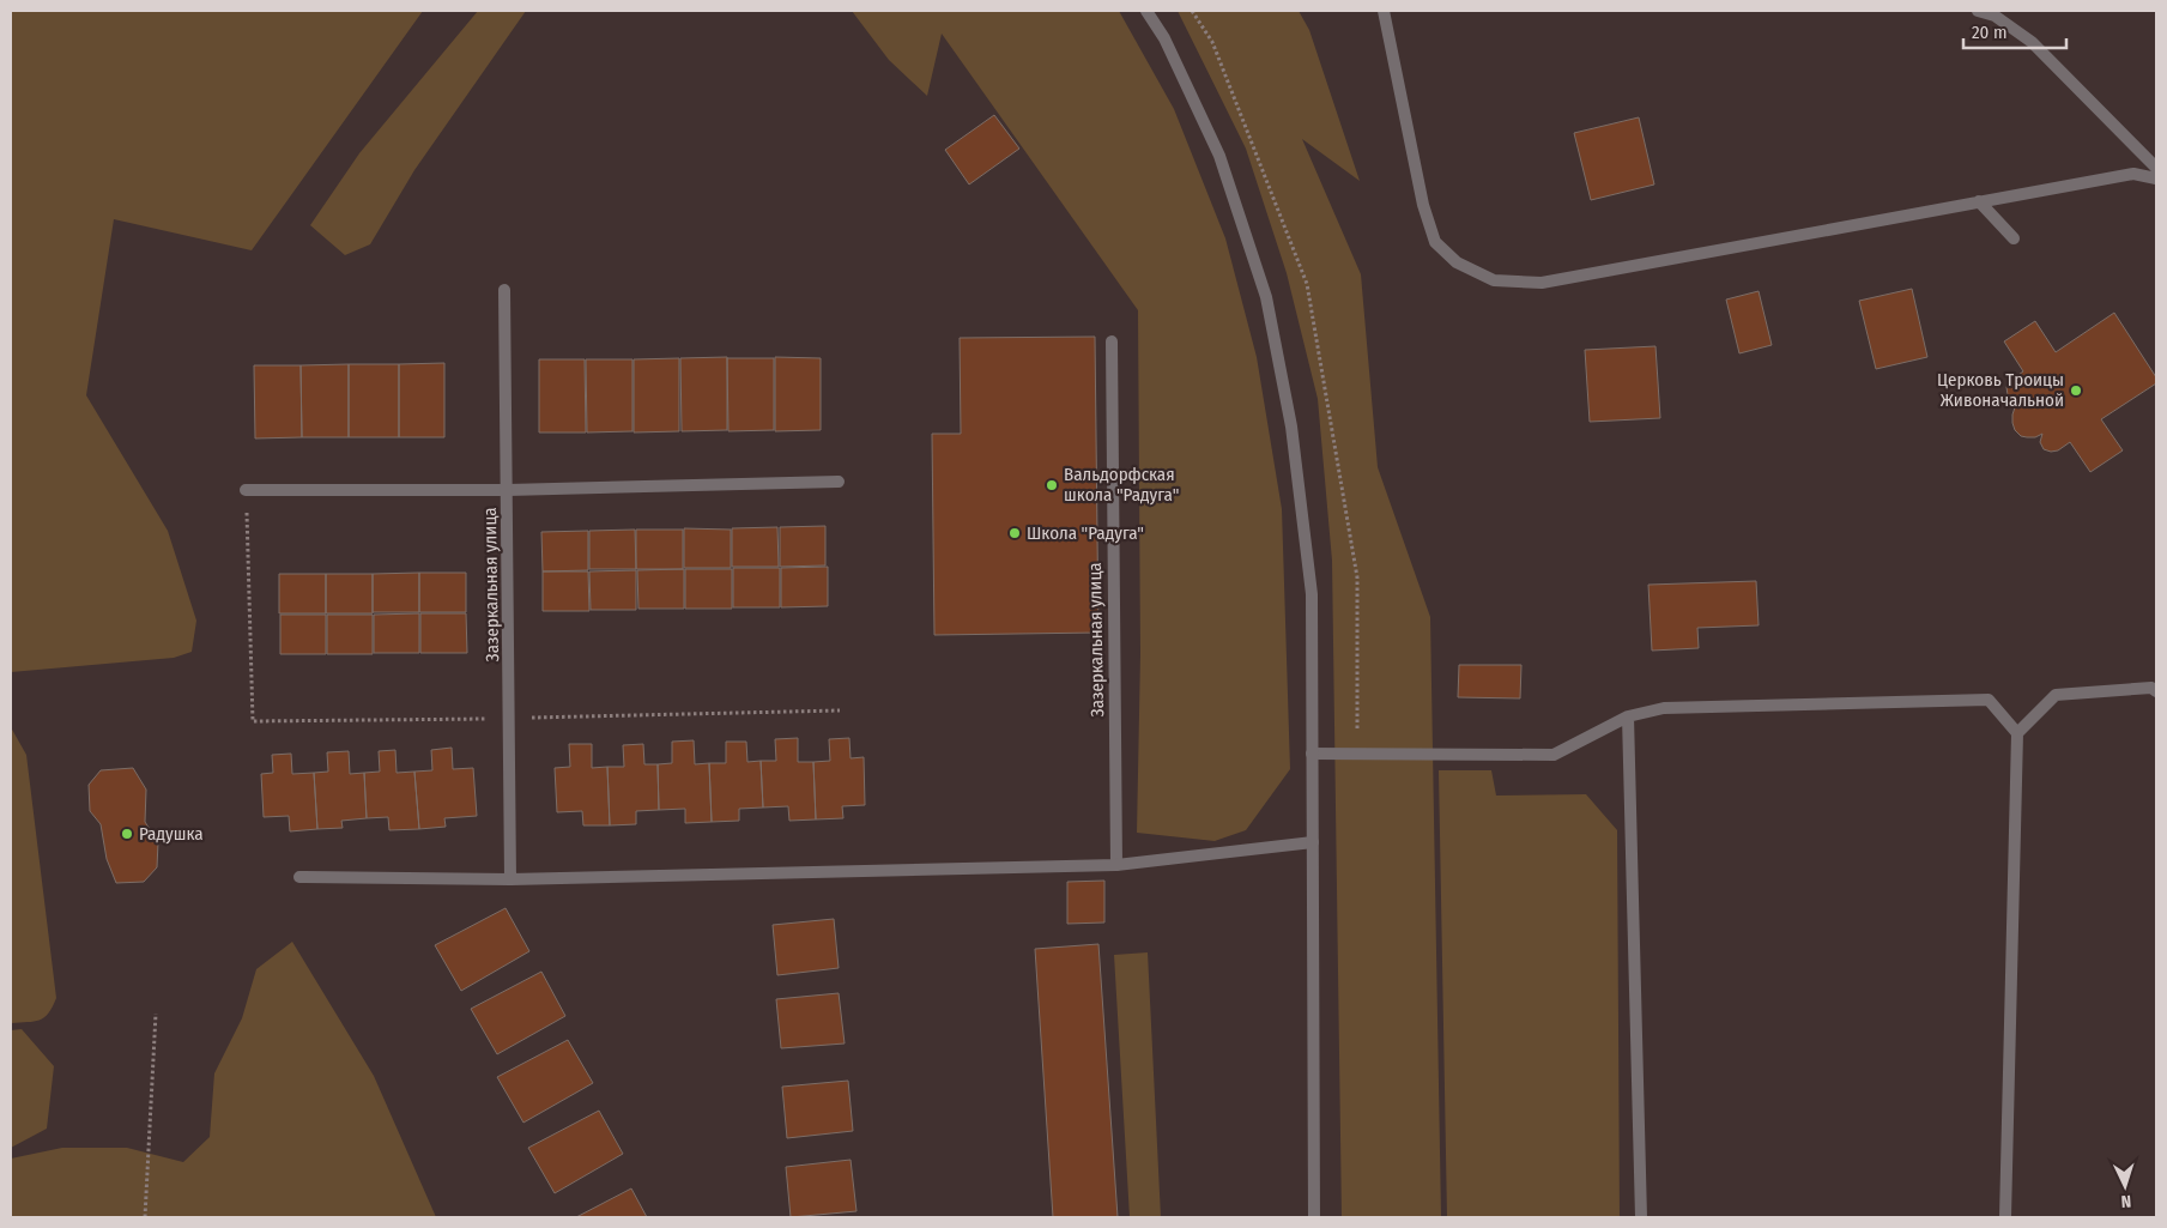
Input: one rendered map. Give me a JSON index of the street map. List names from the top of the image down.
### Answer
{
  "streets": {
    "street": ["Зазеркальная улица"]
  },
  "places": [
    "Церковь Троицы Живоначальной",
    "Вальдорфская школа \"Радуга\"",
    "Школа \"Радуга\"",
    "Радушка"
  ],
  "scale_bar": "20 m",
  "north": "bottom"
}
